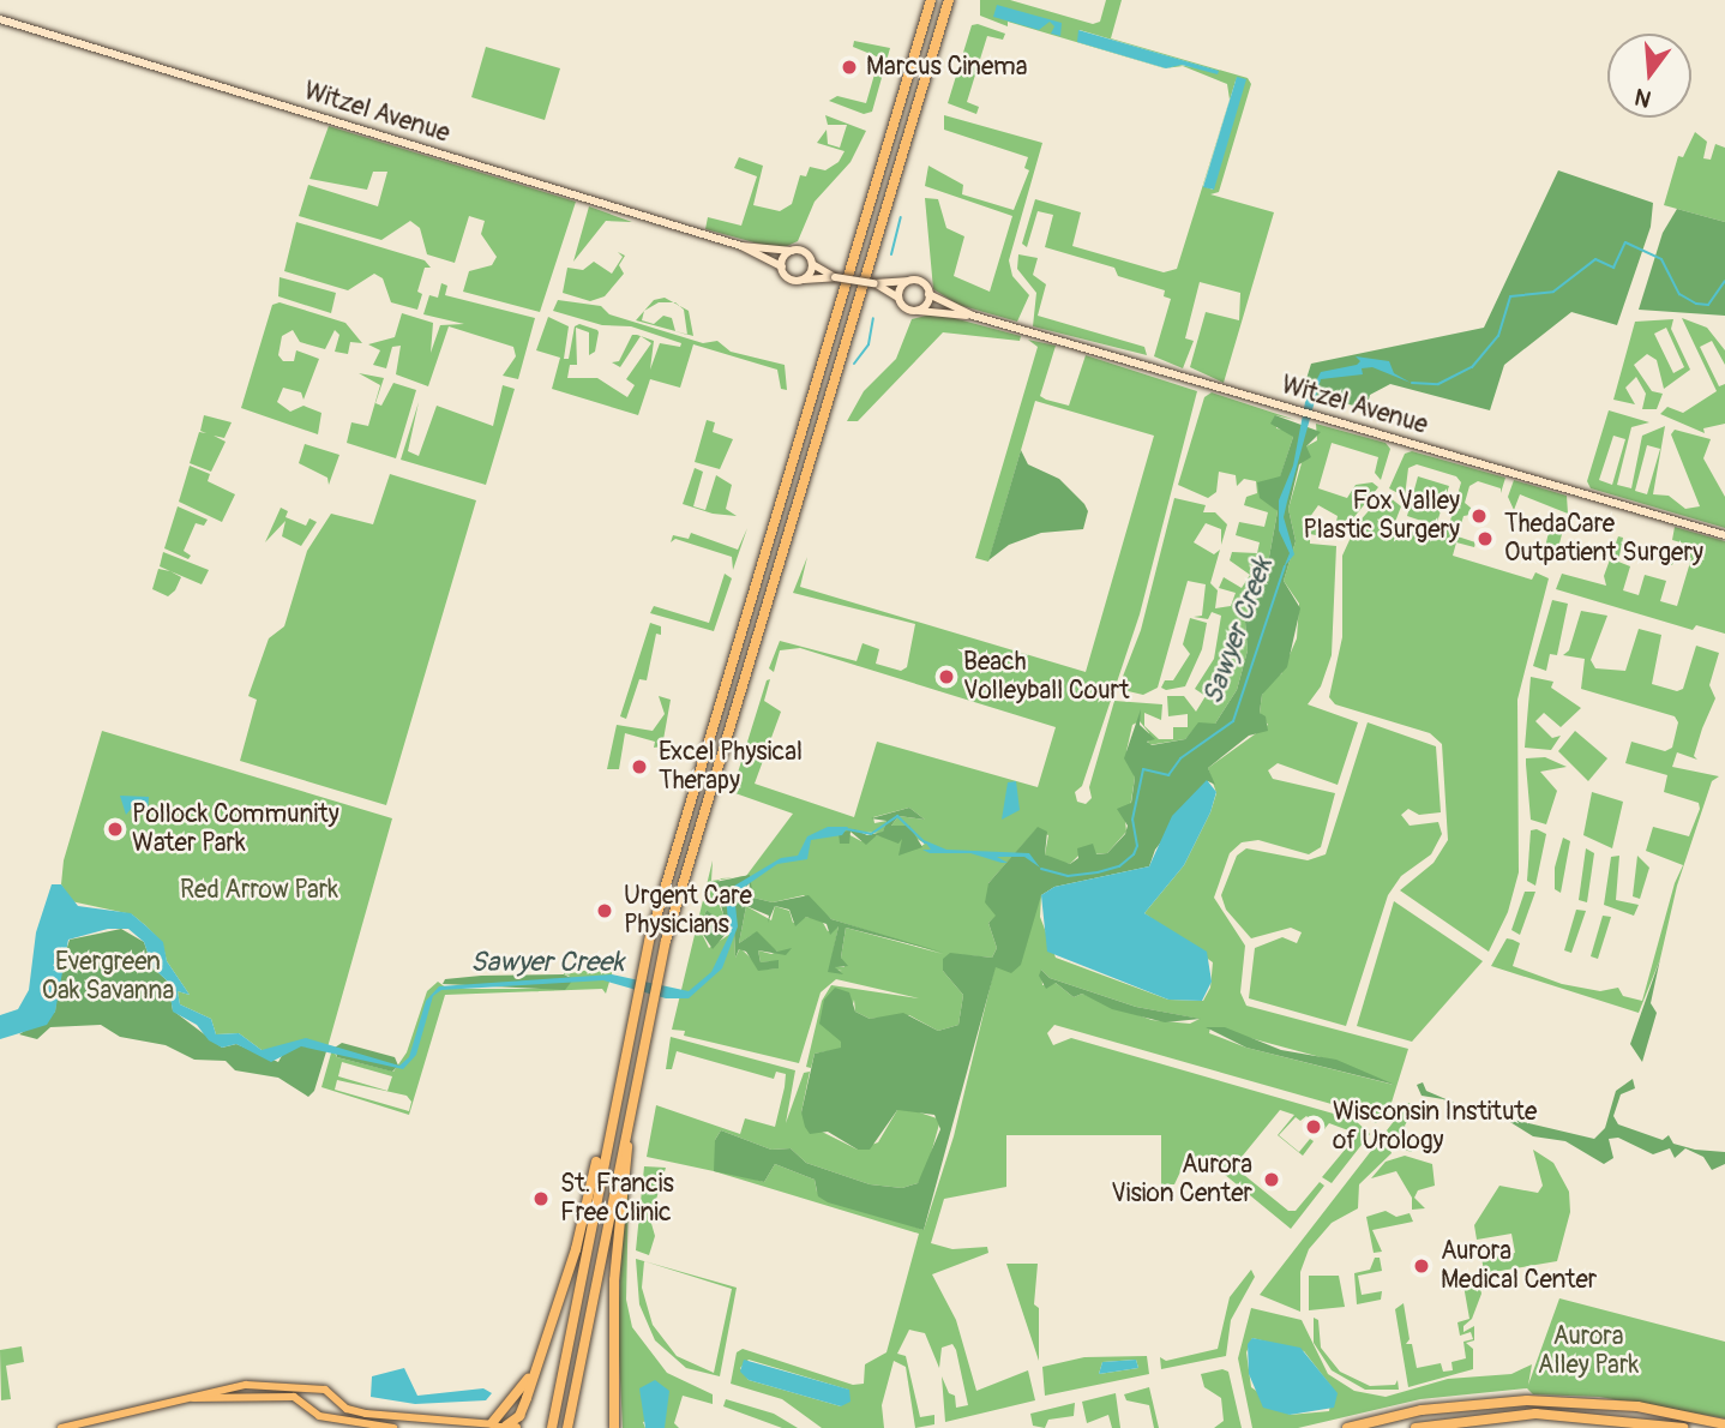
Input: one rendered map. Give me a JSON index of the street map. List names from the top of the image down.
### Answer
{
  "streets": {
    "main road": ["Witzel Avenue"]
  },
  "water": ["Sawyer Creek"],
  "parks": ["Red Arrow Park", "Evergreen Oak Savanna", "Aurora Alley Park"],
  "places": [
    "Marcus Cinema",
    "Fox Valley Plastic Surgery",
    "ThedaCare Outpatient Surgery",
    "Beach Volleyball Court",
    "Excel Physical Therapy",
    "Pollock Community Water Park",
    "Urgent Care Physicians",
    "Wisconsin Institute of Urology",
    "Aurora Vision Center",
    "St. Francis Free Clinic",
    "Aurora Medical Center"
  ],
  "north": "bottom"
}
